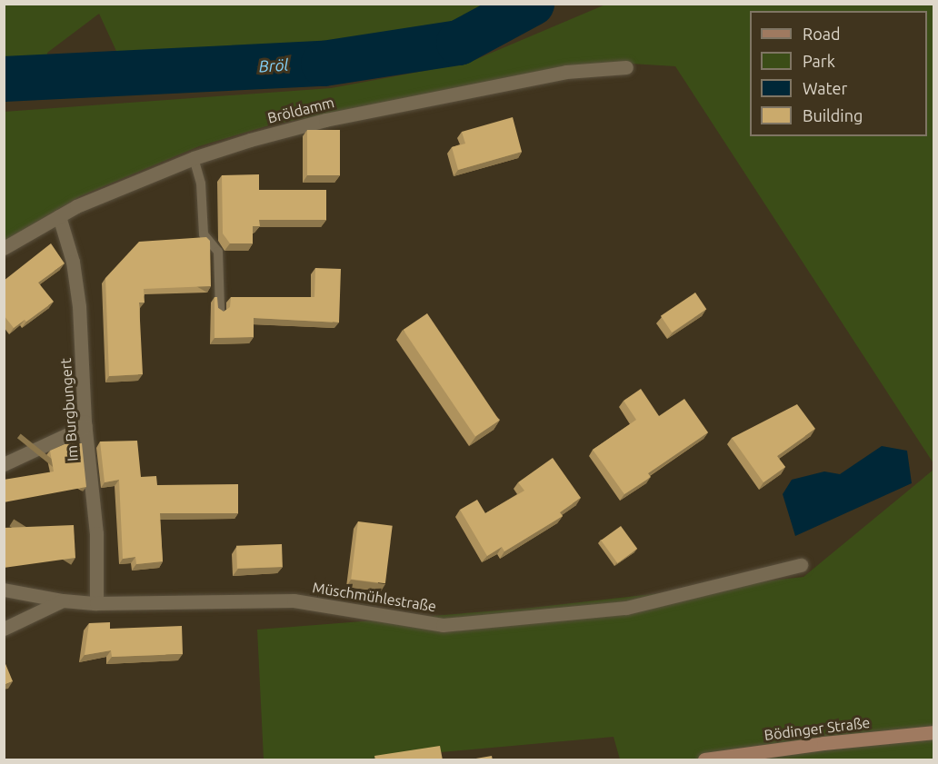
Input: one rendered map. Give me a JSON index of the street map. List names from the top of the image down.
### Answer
{
  "streets": {
    "street": [
      "Bröldamm",
      "Im Burgbungert",
      "Müschmühlestraße",
      "Bödinger Straße"
    ]
  },
  "crossings": [
    ["Bröldamm", "Im Burgbungert"],
    ["Im Burgbungert", "Müschmühlestraße"]
  ],
  "water": ["Bröl"],
  "legend": [
    "Road",
    "Park",
    "Water",
    "Building"
  ]
}
